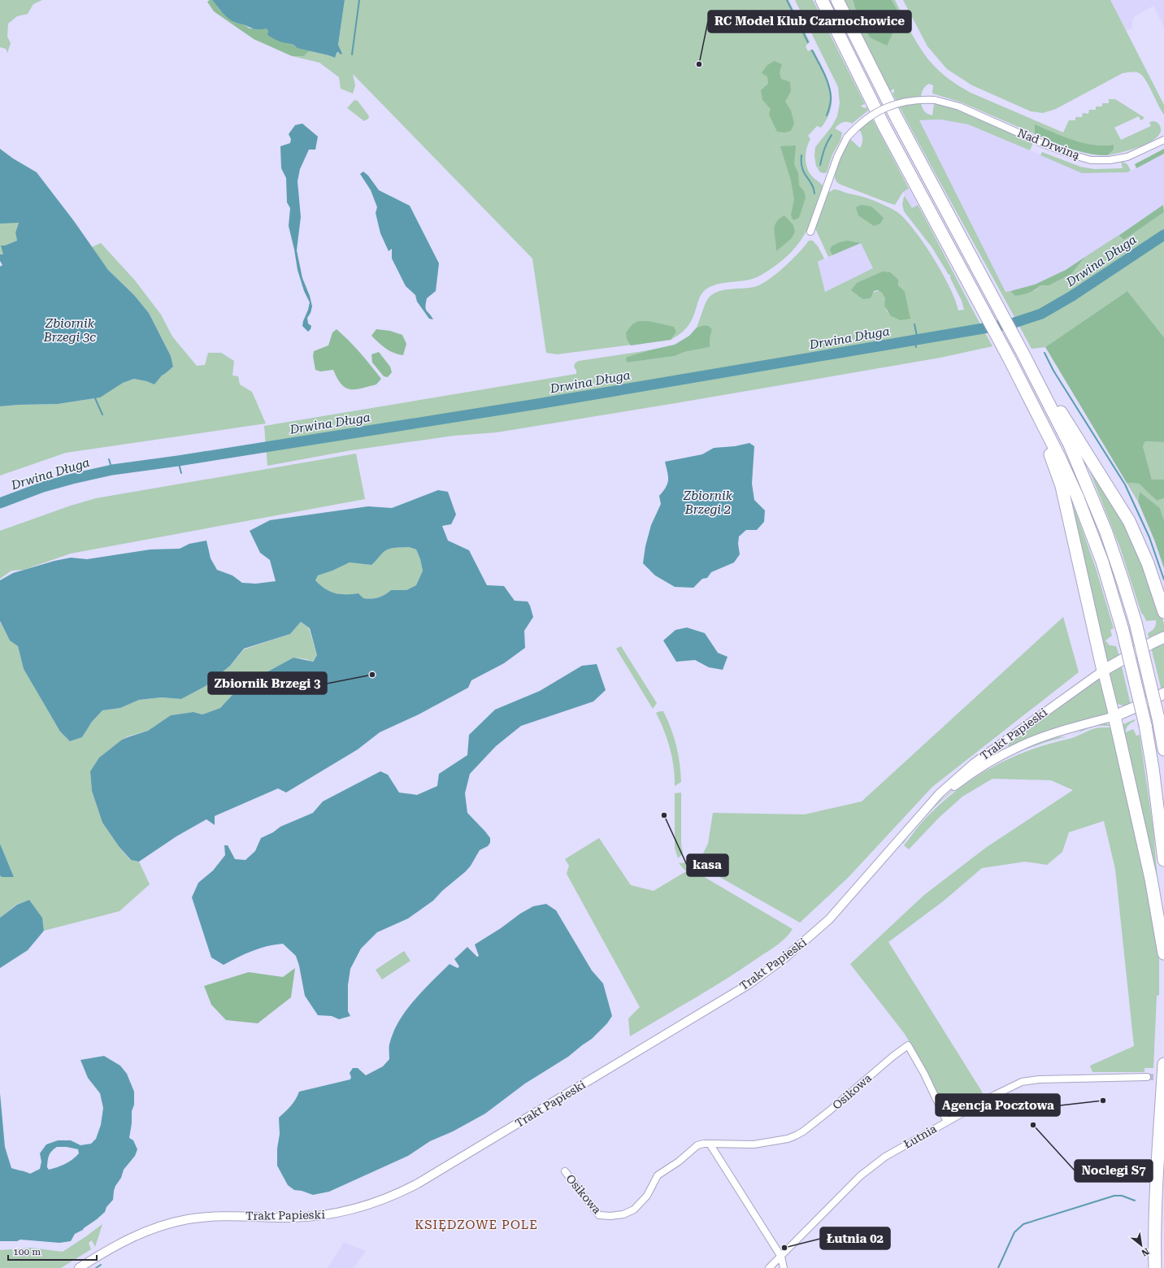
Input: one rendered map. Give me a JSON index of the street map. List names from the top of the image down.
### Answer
{
  "streets": {
    "street": [
      "Nad Drwiną",
      "Trakt Papieski",
      "Osikowa",
      "Łutnia"
    ]
  },
  "crossings": [
    ["Osikowa", "Łutnia"]
  ],
  "districts": ["KSIĘDZOWE POLE"],
  "water": ["Drwina Długa", "Zbiornik Brzegi 3c", "Zbiornik Brzegi 2"],
  "places": [
    "RC Model Klub Czarnochowice",
    "Zbiornik Brzegi 3",
    "kasa",
    "Agencja Pocztowa",
    "Noclegi S7",
    "Łutnia 02"
  ],
  "scale_bar": "100 m",
  "north": "bottom right"
}
